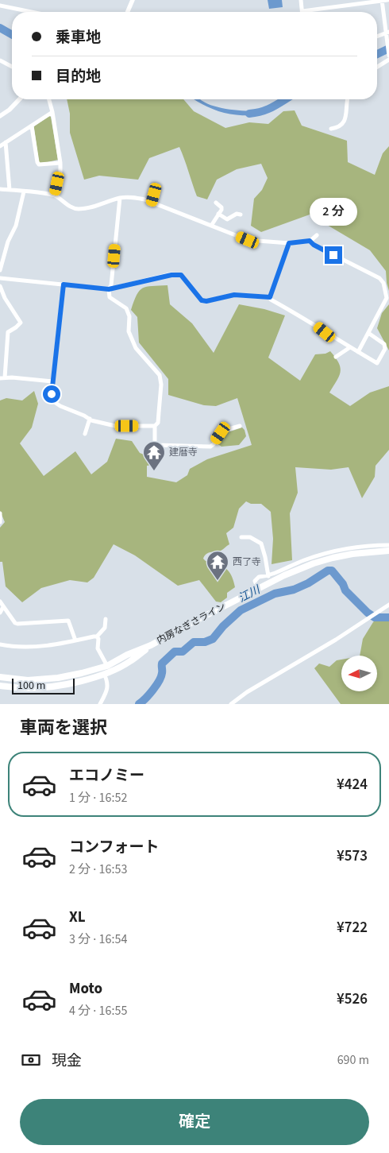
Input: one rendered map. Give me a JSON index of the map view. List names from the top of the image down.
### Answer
{
  "streets": {
    "highway": ["内房なぎさライン"]
  },
  "water": ["江川"],
  "places": {
    "temple": ["建暦寺", "西了寺"]
  },
  "scale_bar": "100 m",
  "north": "left",
  "page": {
    "banner": ["乗車地", "目的地"],
    "bubble": "2 分",
    "scale": "100 m",
    "heading": "車両を選択",
    "list": [
      {
        "name": "エコノミー",
        "note": "1 分 · 16:52",
        "value": "¥424"
      },
      {
        "name": "コンフォート",
        "note": "2 分 · 16:53",
        "value": "¥573"
      },
      {
        "name": "XL",
        "note": "3 分 · 16:54",
        "value": "¥722"
      },
      {
        "name": "Moto",
        "note": "4 分 · 16:55",
        "value": "¥526"
      }
    ],
    "pay": ["現金", "690 m"],
    "buttons": "確定"
  }
}
